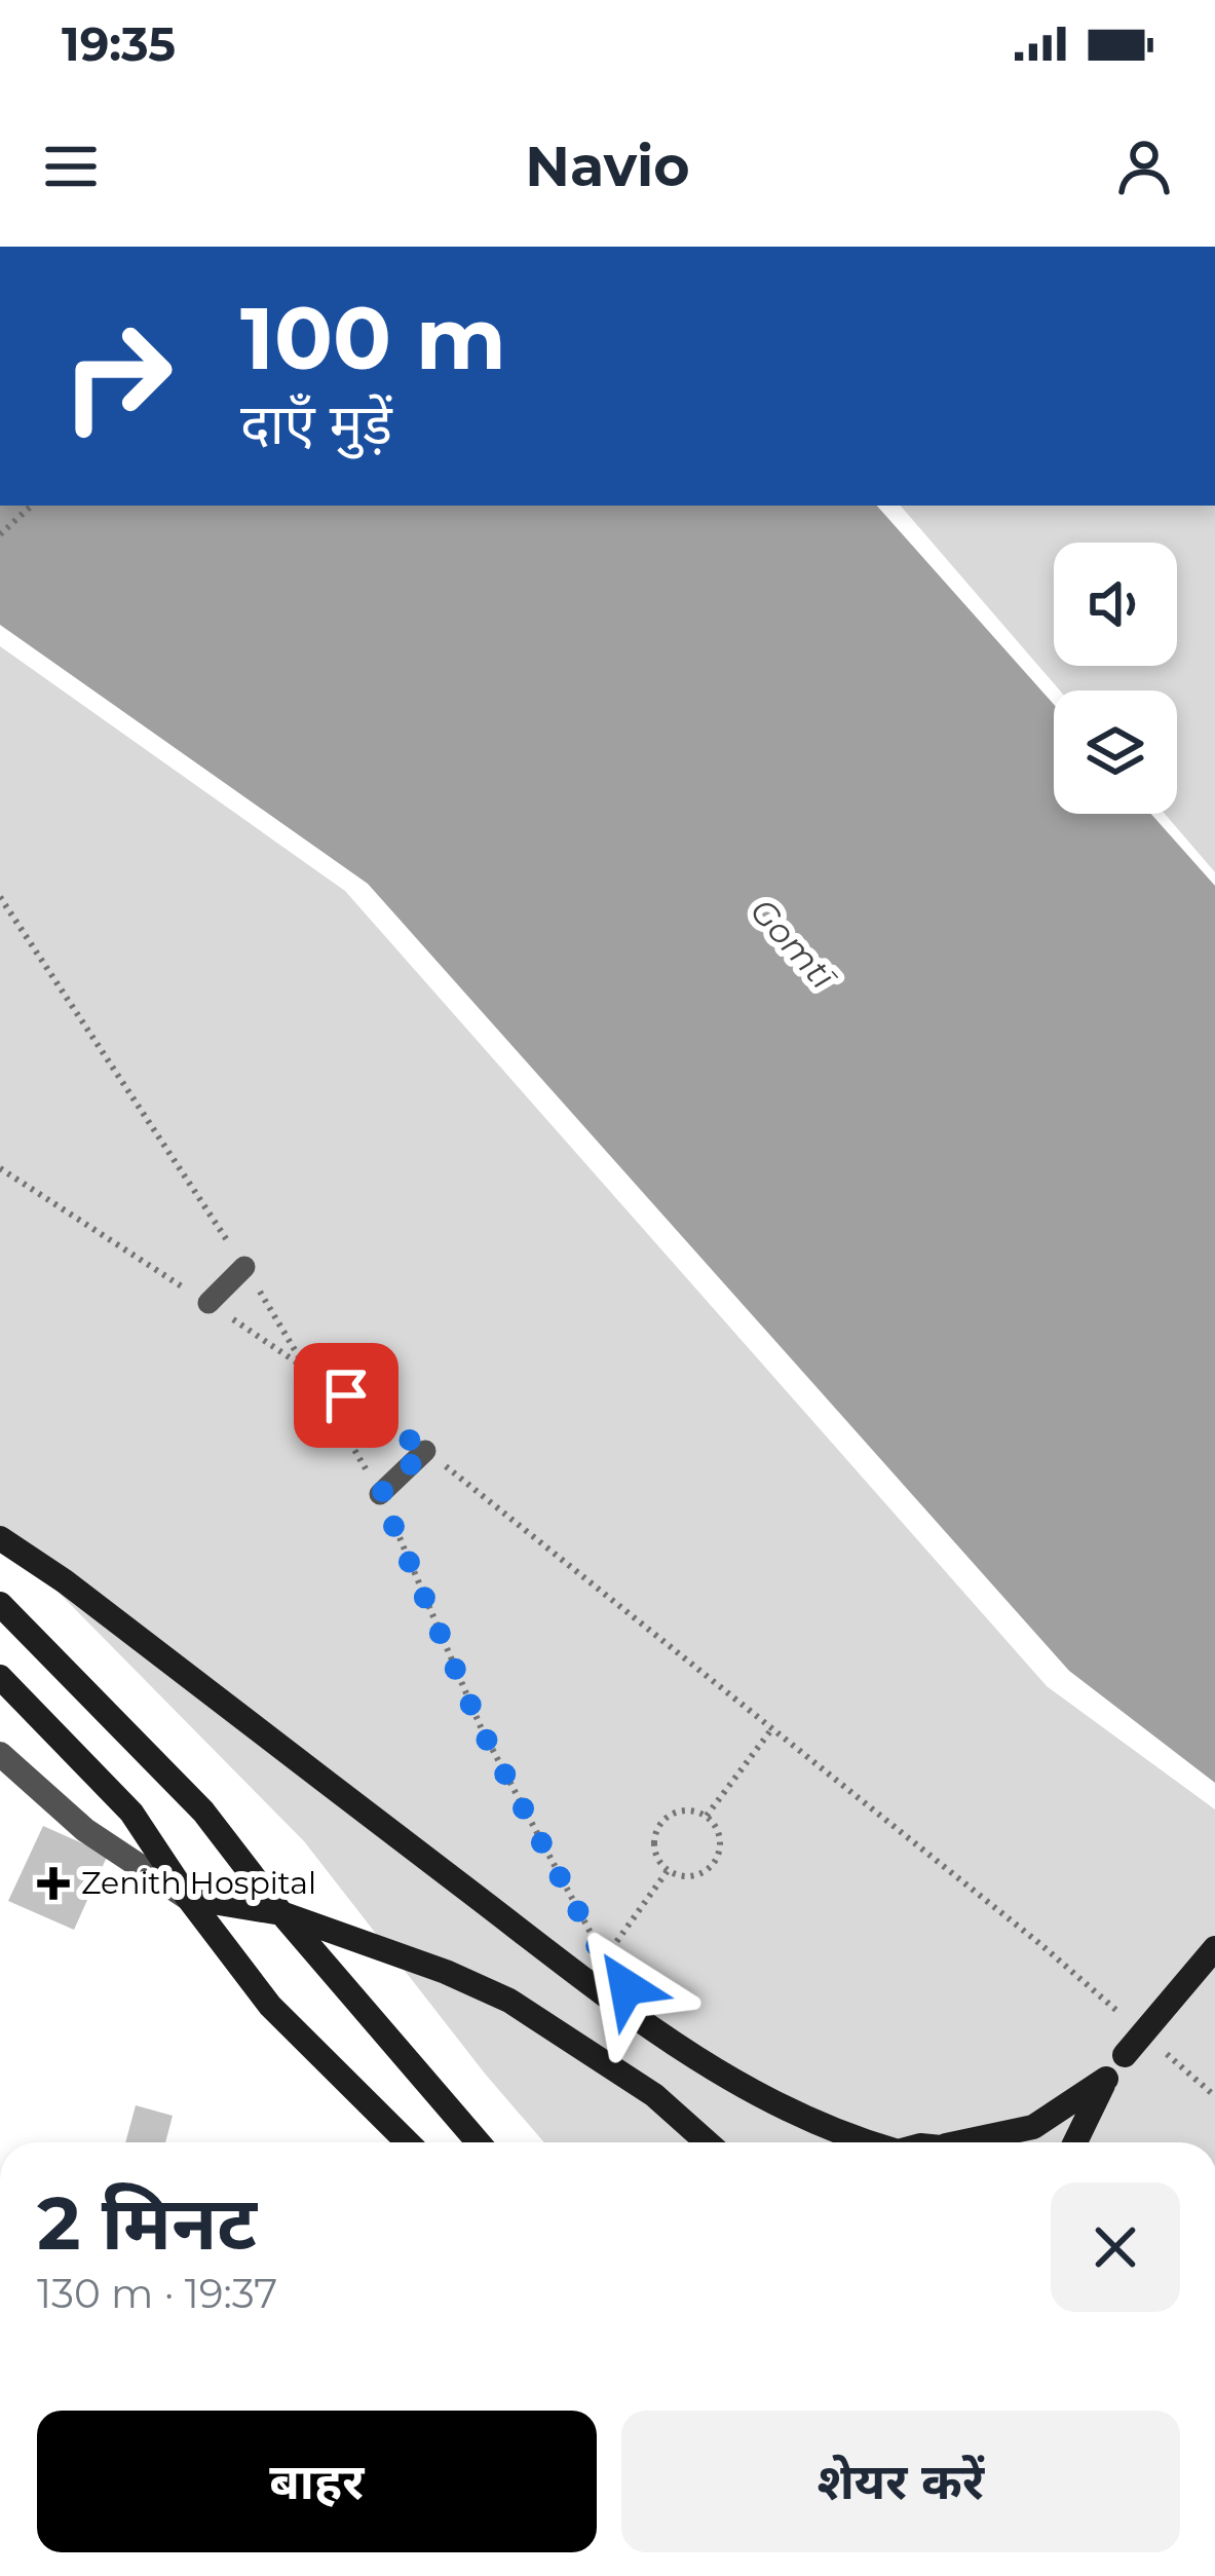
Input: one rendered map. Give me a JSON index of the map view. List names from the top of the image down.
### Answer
{
  "water": ["Gomtī"],
  "places": {
    "health": ["Zenith Hospital"]
  },
  "page": {
    "status": "19:35",
    "header": "Navio",
    "turn": ["100 m", "दाएँ मुड़ें"],
    "heading": ["2 मिनट", "130 m · 19:37"],
    "buttons": ["बाहर", "शेयर करें"]
  }
}
